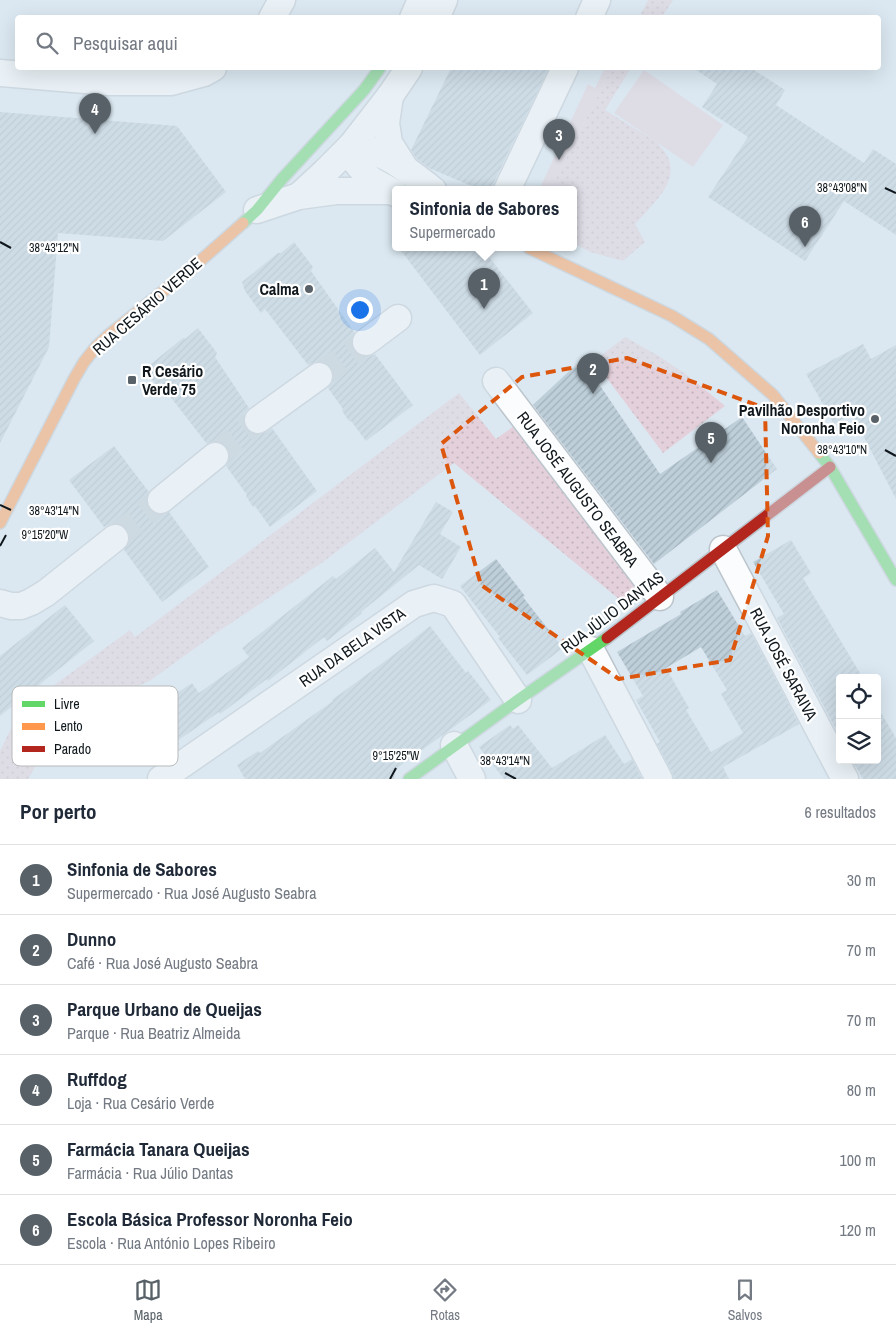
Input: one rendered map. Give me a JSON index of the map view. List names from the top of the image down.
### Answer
{
  "streets": {
    "street": [
      "RUA CESÁRIO VERDE",
      "RUA JOSÉ AUGUSTO SEABRA",
      "RUA JÚLIO DANTAS",
      "RUA DA BELA VISTA",
      "RUA JOSÉ SARAIVA"
    ]
  },
  "crossings": [
    ["RUA JOSÉ AUGUSTO SEABRA", "RUA JÚLIO DANTAS"],
    ["RUA JÚLIO DANTAS", "RUA DA BELA VISTA"],
    ["RUA JÚLIO DANTAS", "RUA JOSÉ SARAIVA"]
  ],
  "places": {
    "other": ["Calma", "Pavilhão Desportivo Noronha Feio"],
    "transit": ["R Cesário Verde 75"]
  },
  "legend": ["Livre", "Lento", "Parado"],
  "page": {
    "search": "Pesquisar aqui",
    "pins": [
      "4",
      "3",
      "6",
      "1",
      "2",
      "5"
    ],
    "popup": ["Sinfonia de Sabores", "Supermercado"],
    "heading": ["Por perto", "6 resultados"],
    "list": [
      {
        "mark": "1",
        "name": "Sinfonia de Sabores",
        "note": "Supermercado · Rua José Augusto Seabra",
        "value": "30 m"
      },
      {
        "mark": "2",
        "name": "Dunno",
        "note": "Café · Rua José Augusto Seabra",
        "value": "70 m"
      },
      {
        "mark": "3",
        "name": "Parque Urbano de Queijas",
        "note": "Parque · Rua Beatriz Almeida",
        "value": "70 m"
      },
      {
        "mark": "4",
        "name": "Ruffdog",
        "note": "Loja · Rua Cesário Verde",
        "value": "80 m"
      },
      {
        "mark": "5",
        "name": "Farmácia Tanara Queijas",
        "note": "Farmácia · Rua Júlio Dantas",
        "value": "100 m"
      },
      {
        "mark": "6",
        "name": "Escola Básica Professor Noronha Feio",
        "note": "Escola · Rua António Lopes Ribeiro",
        "value": "120 m"
      }
    ],
    "nav": ["Mapa", "Rotas", "Salvos"]
  },
  "coordinates": [
    "38°43'08\"N",
    "38°43'12\"N",
    "38°43'10\"N",
    "38°43'14\"N",
    "9°15'20\"W",
    "9°15'25\"W"
  ]
}
